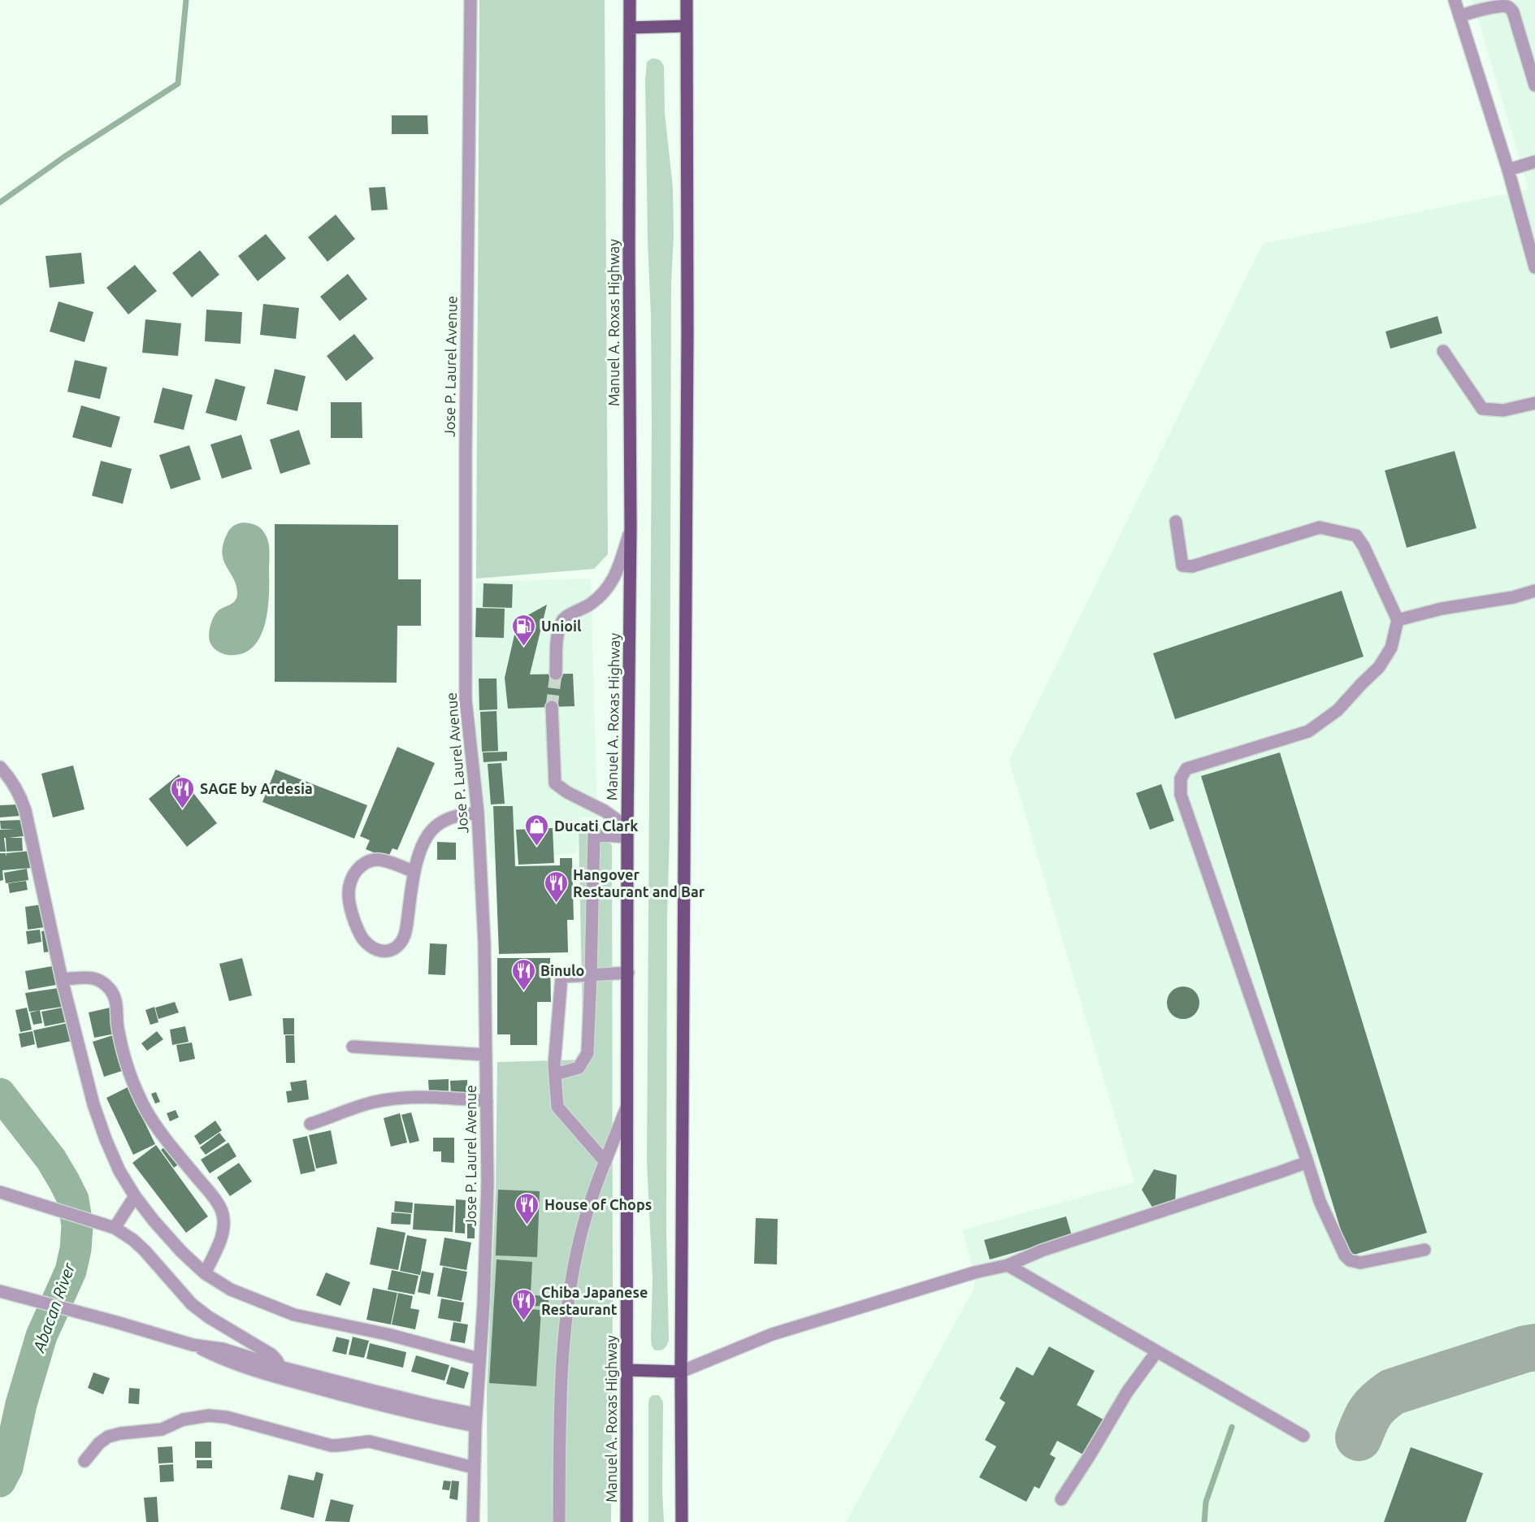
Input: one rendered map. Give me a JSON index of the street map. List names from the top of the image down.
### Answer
{
  "streets": {
    "main road": ["Manuel A. Roxas Highway"],
    "street": ["Jose P. Laurel Avenue"]
  },
  "water": ["Abacan River"],
  "places": {
    "fuel station": ["Unioil"],
    "restaurant": [
      "SAGE by Ardesia",
      "Hangover Restaurant and Bar",
      "Binulo",
      "House of Chops",
      "Chiba Japanese Restaurant"
    ],
    "shop": ["Ducati Clark"]
  }
}
